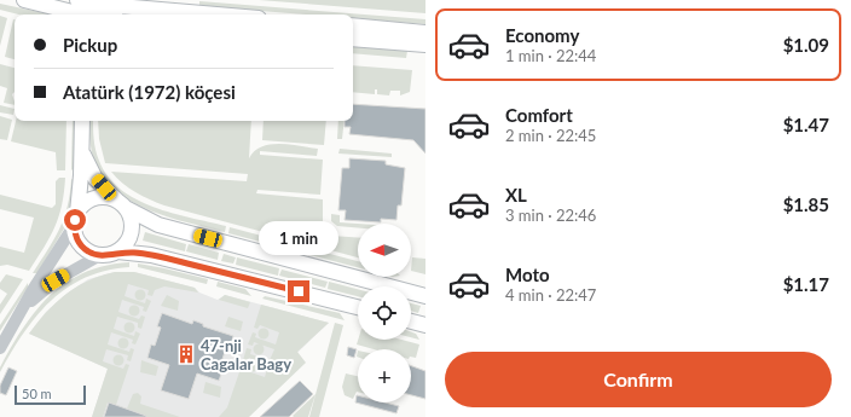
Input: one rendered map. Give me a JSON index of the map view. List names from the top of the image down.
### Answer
{
  "places": {
    "building": ["47-nji Cagalar Bagy"]
  },
  "scale_bar": "50 m",
  "north": "left",
  "page": {
    "list": [
      {
        "name": "Economy",
        "note": "1 min · 22:44",
        "value": "$1.09"
      },
      {
        "name": "Comfort",
        "note": "2 min · 22:45",
        "value": "$1.47"
      },
      {
        "name": "XL",
        "note": "3 min · 22:46",
        "value": "$1.85"
      },
      {
        "name": "Moto",
        "note": "4 min · 22:47",
        "value": "$1.17"
      }
    ],
    "banner": ["Pickup", "Atatürk (1972) köçesi"],
    "bubble": "1 min",
    "map_buttons": "+",
    "buttons": "Confirm",
    "scale": "50 m"
  }
}
